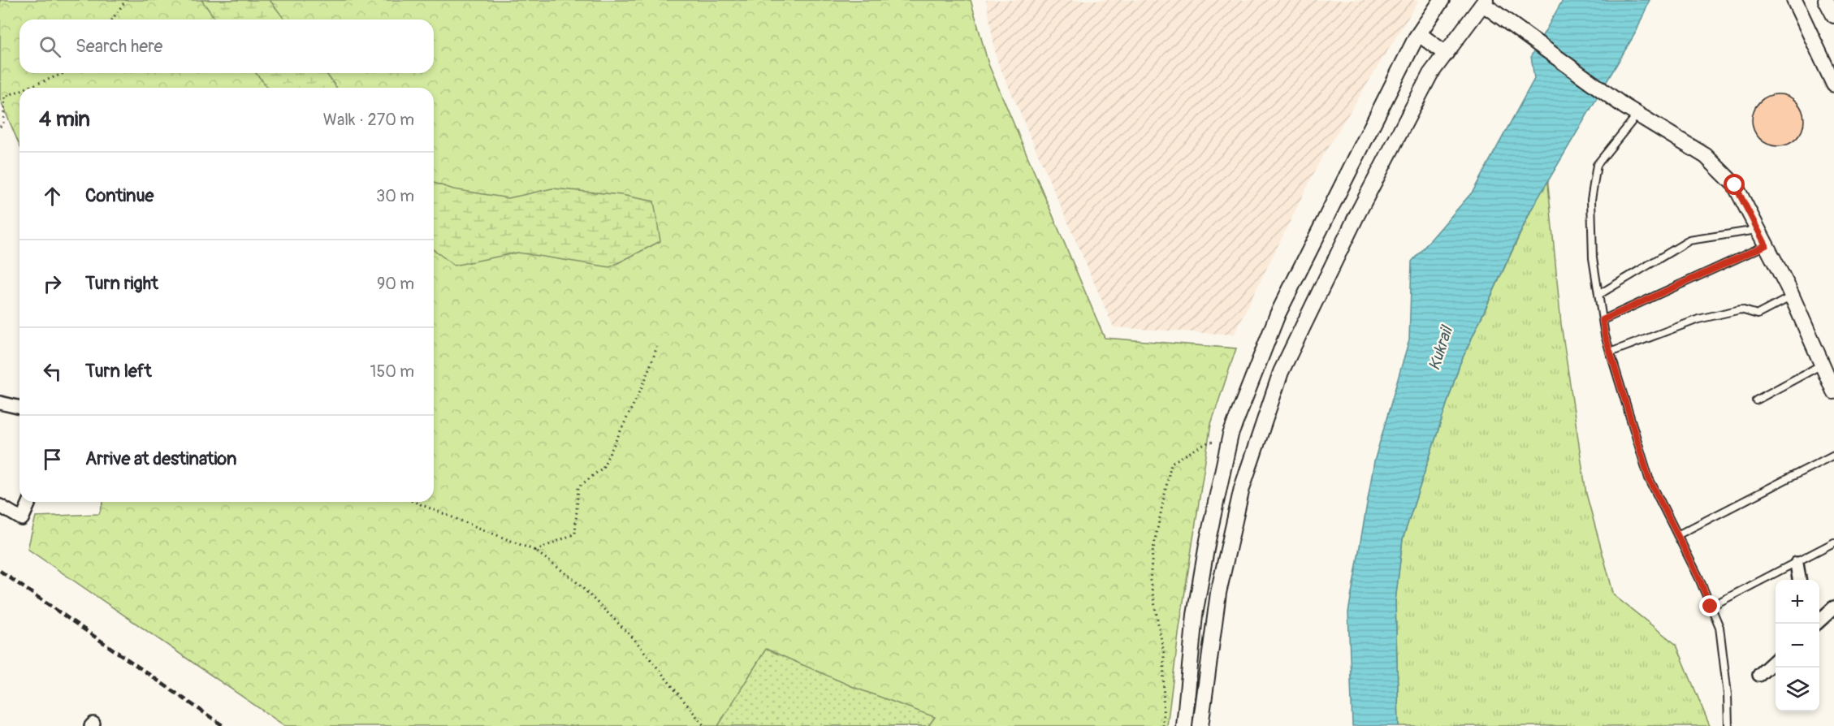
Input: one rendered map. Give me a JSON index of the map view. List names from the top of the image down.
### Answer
{
  "water": ["Kukrail"],
  "page": {
    "search": "Search here",
    "heading": ["4 min", "Walk · 270 m"],
    "list": [
      ["Continue", "30 m"],
      ["Turn right", "90 m"],
      ["Turn left", "150 m"],
      "Arrive at destination"
    ],
    "map_buttons": ["+", "−"]
  }
}
